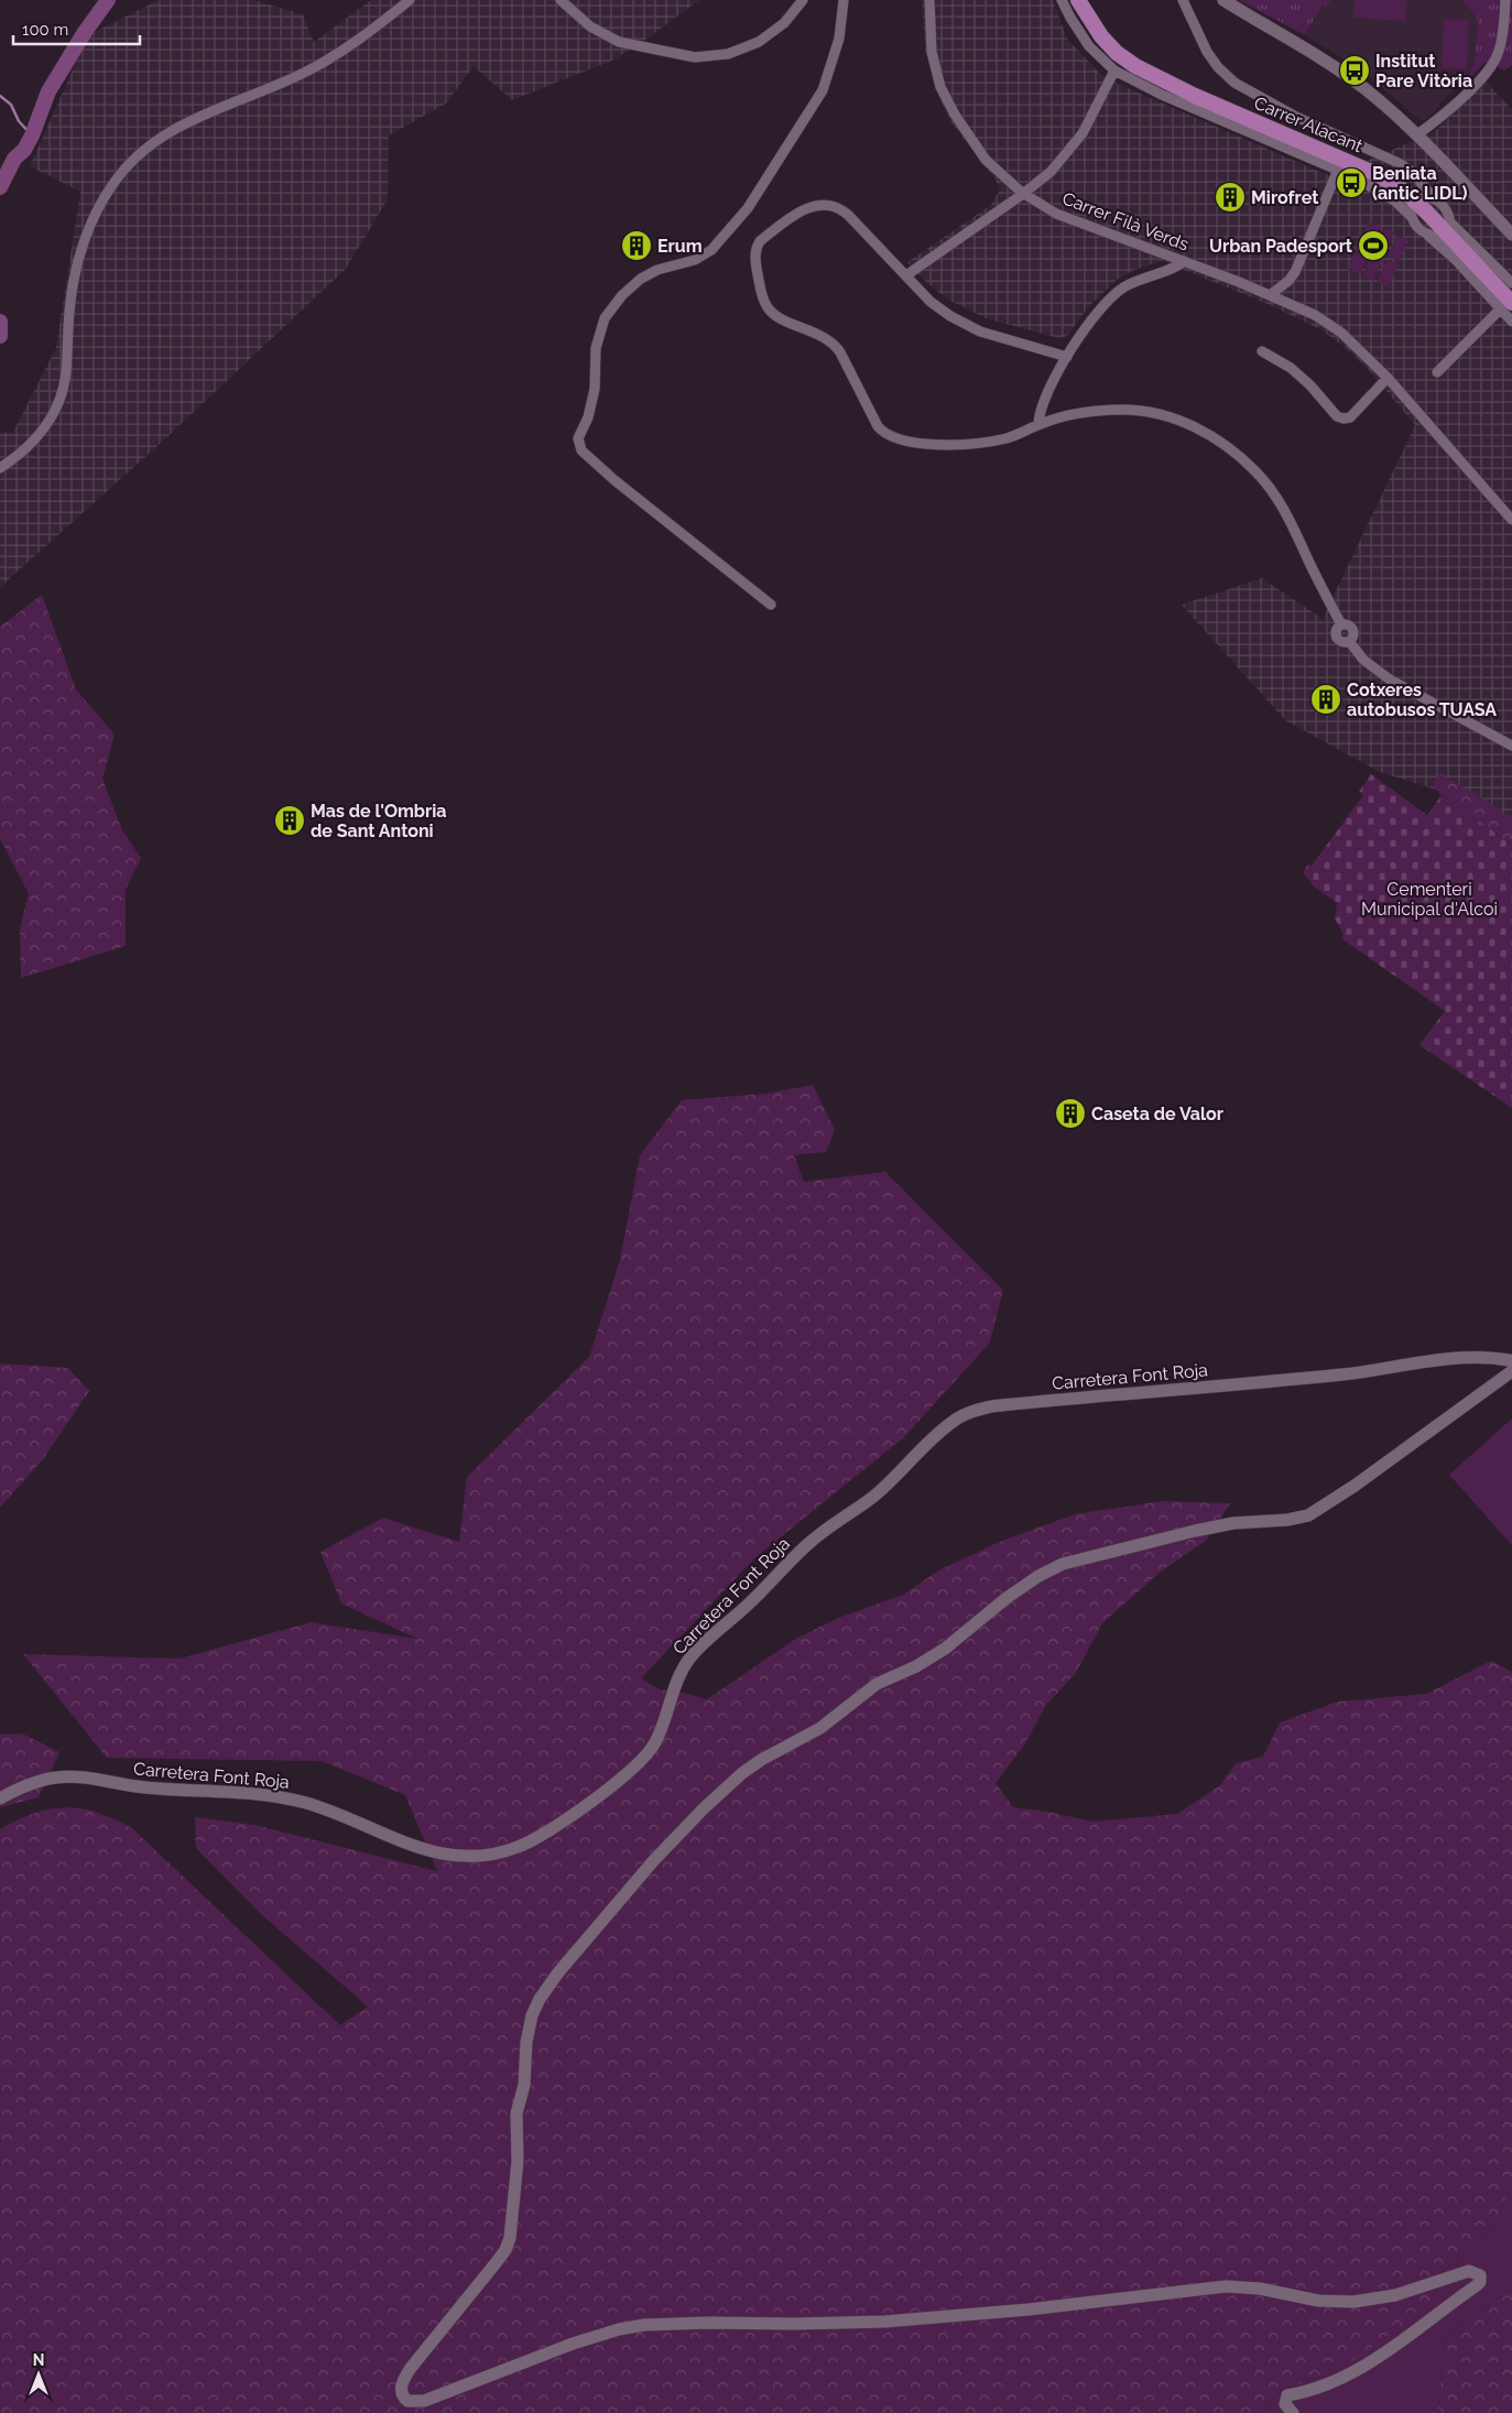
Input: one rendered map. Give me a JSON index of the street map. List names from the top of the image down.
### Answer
{
  "streets": {
    "main road": ["Carrer Alacant"],
    "street": ["Carrer Filà Verds", "Carretera Font Roja"]
  },
  "parks": ["Cementeri Municipal d'Alcoi"],
  "places": {
    "bus stop": ["Institut Pare Vitòria", "Beniata (antic LIDL)"],
    "building": [
      "Mirofret",
      "Erum",
      "Cotxeres autobusos TUASA",
      "Mas de l'Ombria de Sant Antoni",
      "Caseta de Valor"
    ],
    "sports": ["Urban Padesport"]
  },
  "scale_bar": "100 m",
  "north": "top"
}
